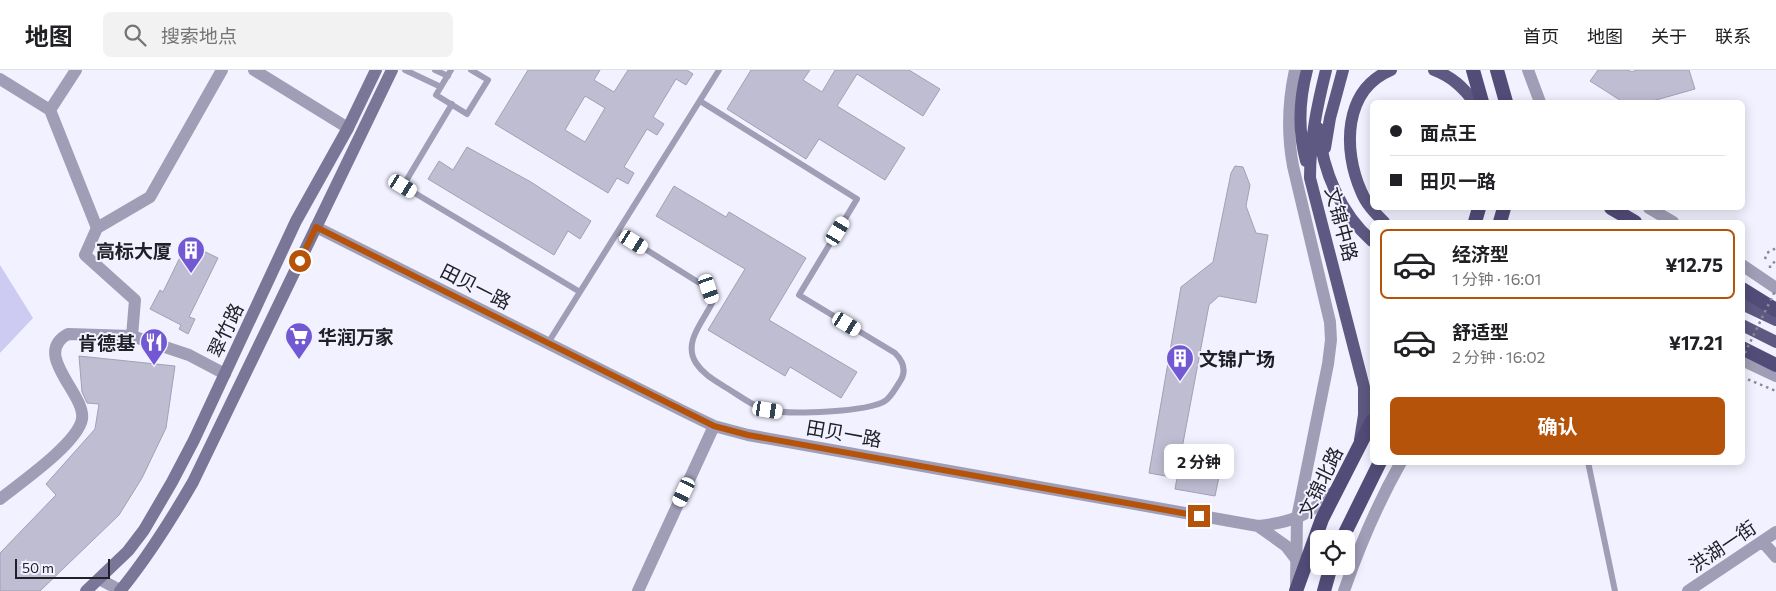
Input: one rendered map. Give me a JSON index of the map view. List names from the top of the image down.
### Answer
{
  "streets": {
    "highway": ["文锦北路"],
    "main road": ["文锦中路", "翠竹路"],
    "street": ["田贝一路", "洪湖一街"]
  },
  "crossings": [
    ["文锦中路", "文锦北路"],
    ["田贝一路", "翠竹路"],
    ["田贝一路", "文锦北路"]
  ],
  "places": {
    "building": ["高标大厦", "文锦广场"],
    "supermarket": ["华润万家"],
    "restaurant": ["肯德基"]
  },
  "scale_bar": "50 m",
  "page": {
    "header": "地图",
    "search": "搜索地点",
    "nav": [
      "首页",
      "地图",
      "关于",
      "联系"
    ],
    "banner": ["面点王", "田贝一路"],
    "list": [
      {
        "name": "经济型",
        "note": "1 分钟 · 16:01",
        "value": "¥12.75"
      },
      {
        "name": "舒适型",
        "note": "2 分钟 · 16:02",
        "value": "¥17.21"
      }
    ],
    "buttons": "确认",
    "bubble": "2 分钟",
    "scale": "50 m"
  }
}
